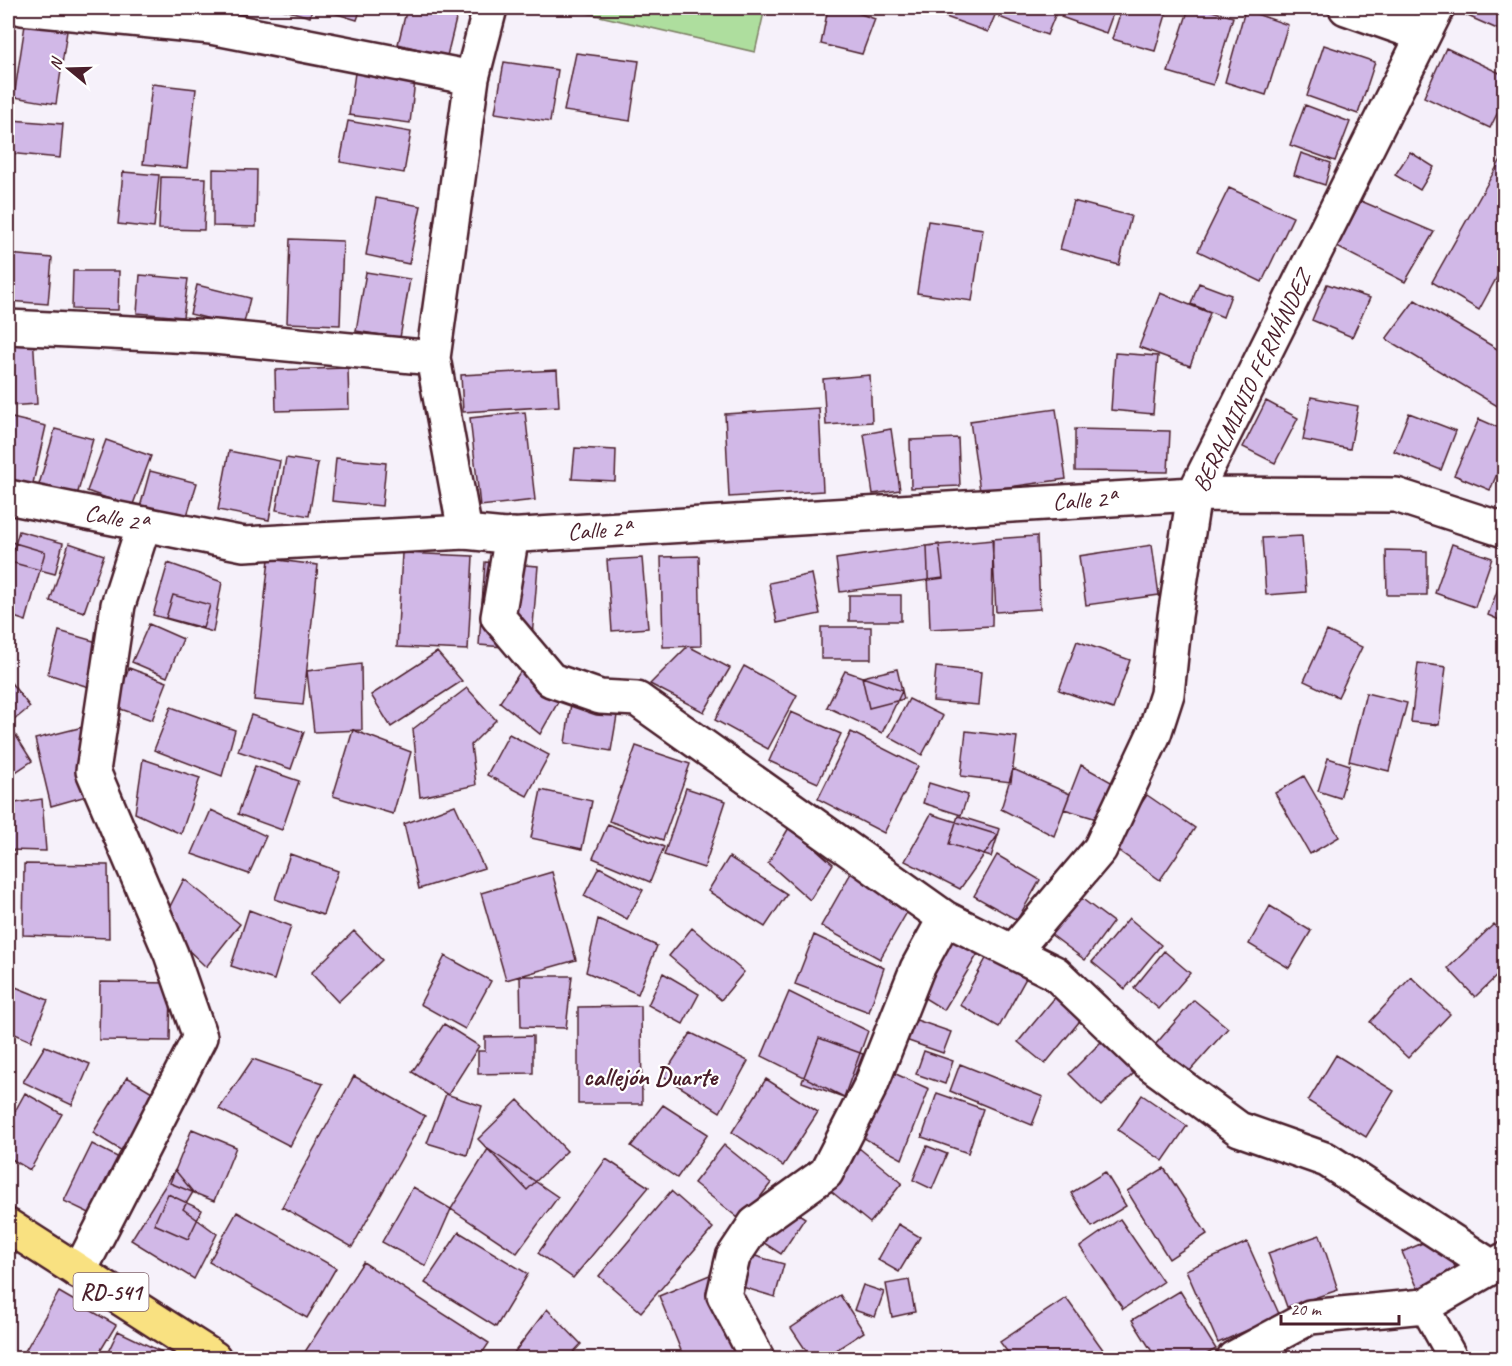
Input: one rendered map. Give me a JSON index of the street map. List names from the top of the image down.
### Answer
{
  "streets": {
    "main road": ["RD-541"],
    "street": ["BERALMINIO FERNÁNDEZ", "Calle 2ª"]
  },
  "crossings": [
    ["BERALMINIO FERNÁNDEZ", "Calle 2ª"]
  ],
  "districts": ["callejón Duarte"],
  "scale_bar": "20 m",
  "north": "left"
}
